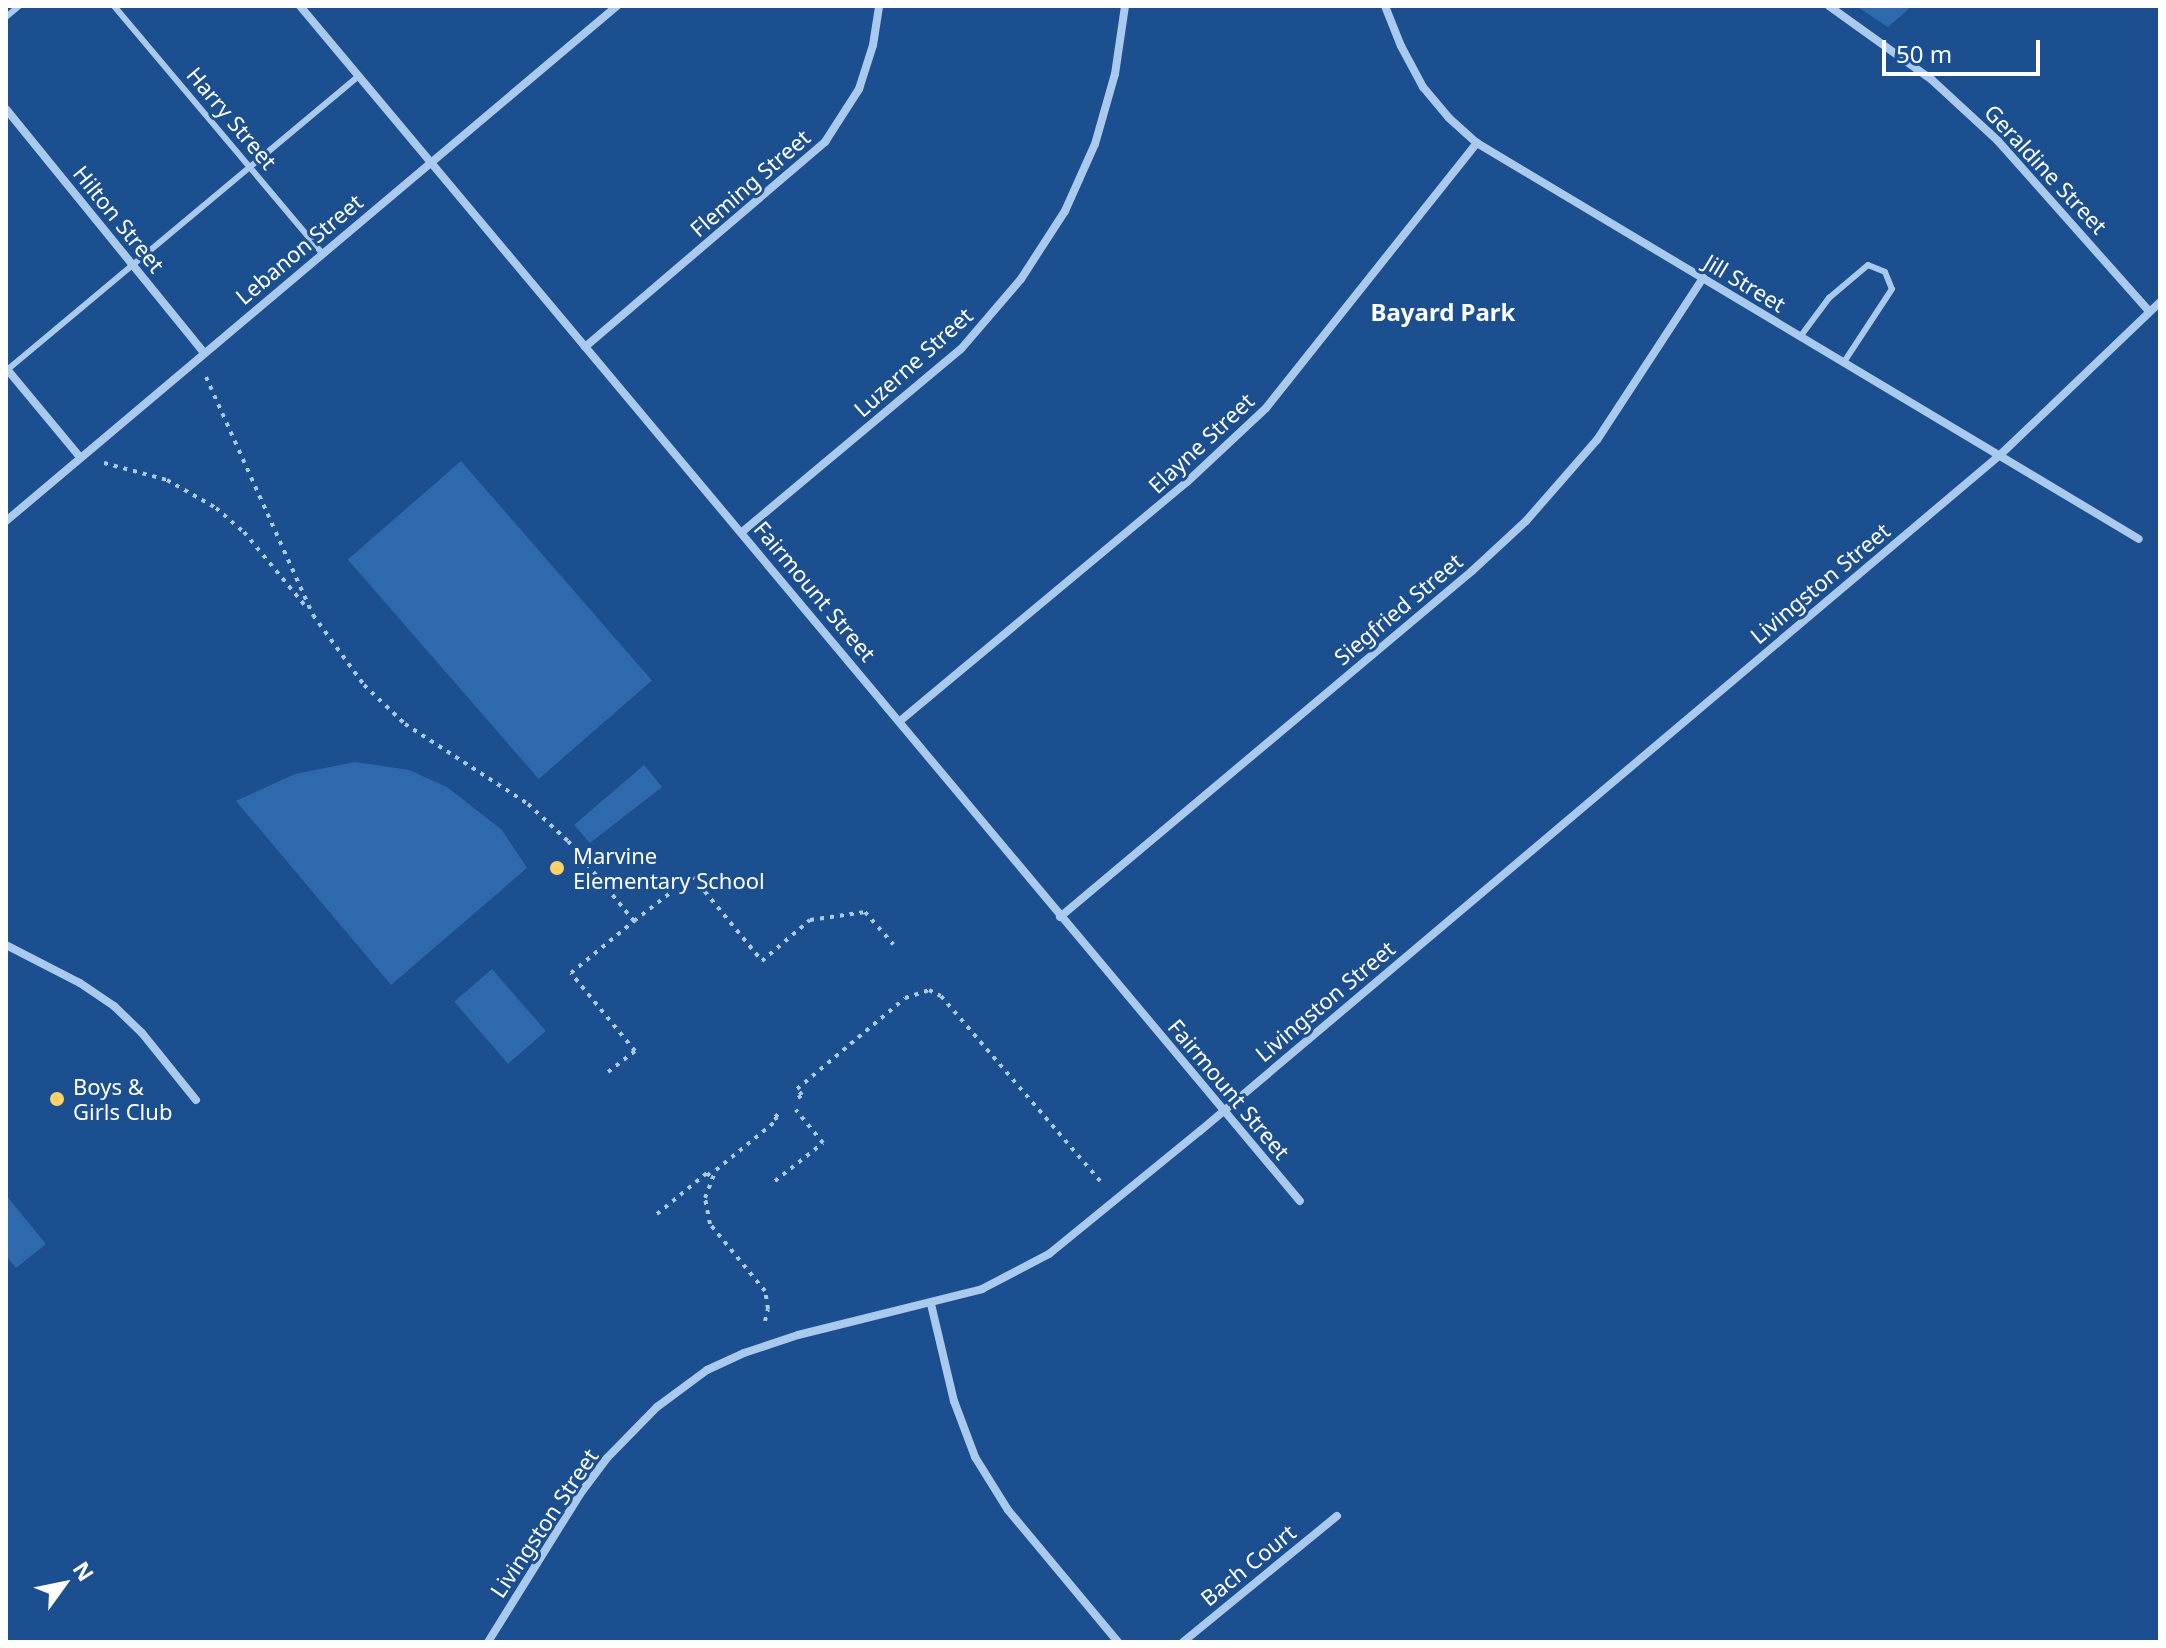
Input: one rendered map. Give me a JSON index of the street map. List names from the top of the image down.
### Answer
{
  "streets": {
    "street": [
      "Geraldine Street",
      "Fleming Street",
      "Hilton Street",
      "Lebanon Street",
      "Jill Street",
      "Luzerne Street",
      "Elayne Street",
      "Livingston Street",
      "Fairmount Street",
      "Siegfried Street",
      "Bach Court"
    ],
    "lane": ["Harry Street"]
  },
  "crossings": [
    ["Harry Street", "Lebanon Street"],
    ["Geraldine Street", "Livingston Street"],
    ["Fleming Street", "Fairmount Street"],
    ["Hilton Street", "Lebanon Street"],
    ["Lebanon Street", "Fairmount Street"],
    ["Jill Street", "Elayne Street"],
    ["Jill Street", "Livingston Street"],
    ["Jill Street", "Siegfried Street"],
    ["Luzerne Street", "Fairmount Street"],
    ["Elayne Street", "Fairmount Street"],
    ["Livingston Street", "Fairmount Street"],
    ["Fairmount Street", "Siegfried Street"]
  ],
  "districts": ["Bayard Park"],
  "places": ["Marvine Elementary School", "Boys & Girls Club"],
  "scale_bar": "50 m",
  "north": "top right"
}
